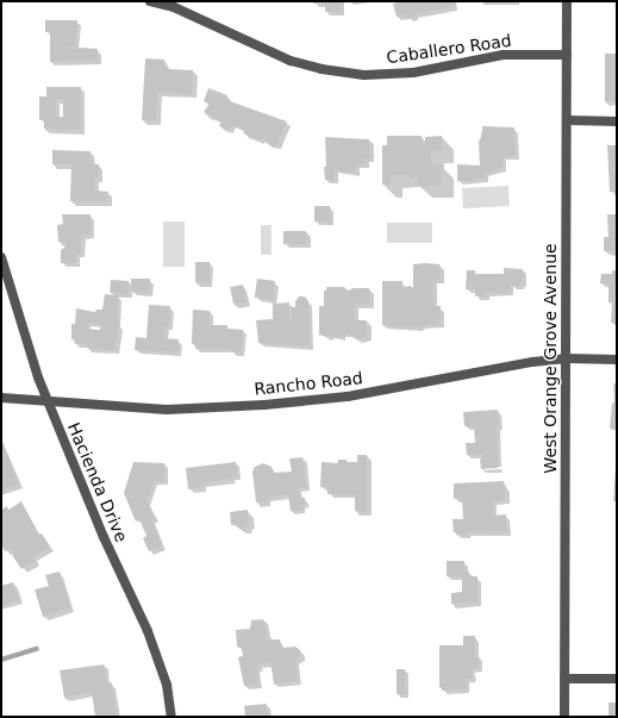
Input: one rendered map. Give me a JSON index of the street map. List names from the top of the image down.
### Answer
{
  "streets": {
    "street": [
      "Caballero Road",
      "West Orange Grove Avenue",
      "Rancho Road",
      "Hacienda Drive"
    ]
  },
  "crossings": [
    ["Caballero Road", "West Orange Grove Avenue"],
    ["West Orange Grove Avenue", "Rancho Road"],
    ["Rancho Road", "Hacienda Drive"]
  ]
}
